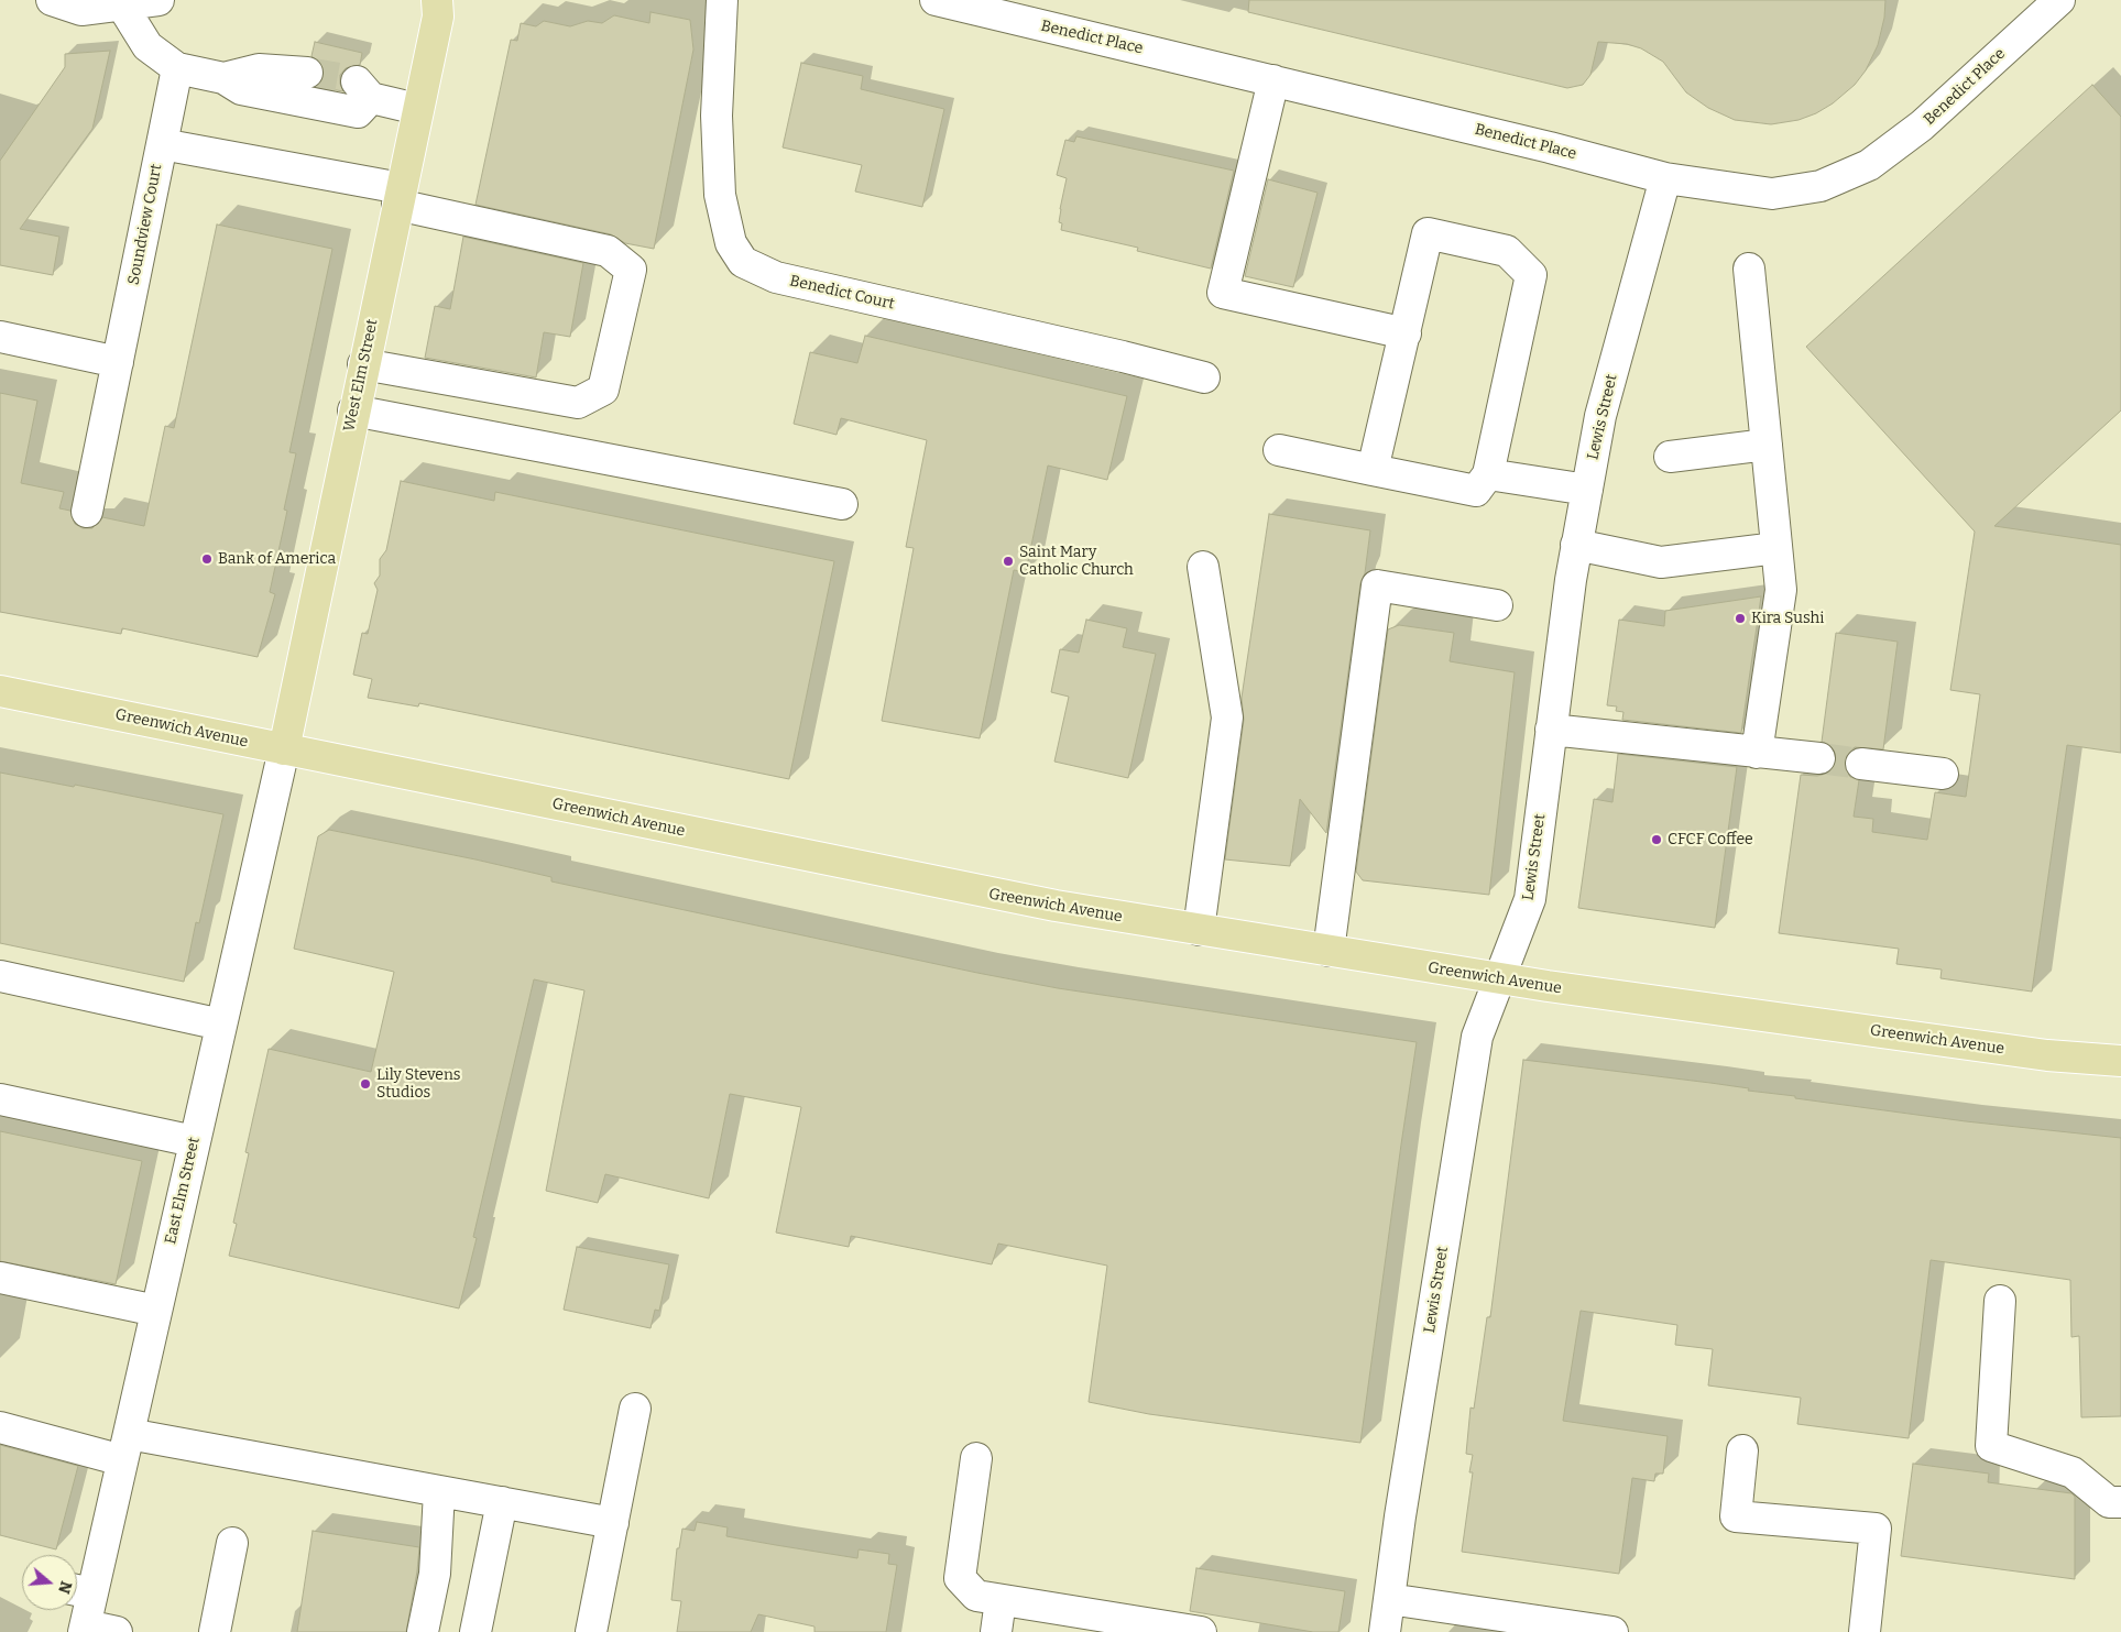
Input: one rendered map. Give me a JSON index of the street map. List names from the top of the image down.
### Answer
{
  "streets": {
    "main road": ["West Elm Street", "Greenwich Avenue"],
    "street": [
      "Benedict Place",
      "Soundview Court",
      "Benedict Court",
      "Lewis Street",
      "East Elm Street"
    ]
  },
  "crossings": [
    ["Benedict Place", "Lewis Street"],
    ["Soundview Court", "West Elm Street"],
    ["West Elm Street", "Greenwich Avenue"],
    ["West Elm Street", "East Elm Street"],
    ["Lewis Street", "Greenwich Avenue"],
    ["Greenwich Avenue", "East Elm Street"]
  ],
  "places": [
    "Bank of America",
    "Saint Mary Catholic Church",
    "Kira Sushi",
    "CFCF Coffee",
    "Lily Stevens Studios"
  ],
  "north": "right"
}
